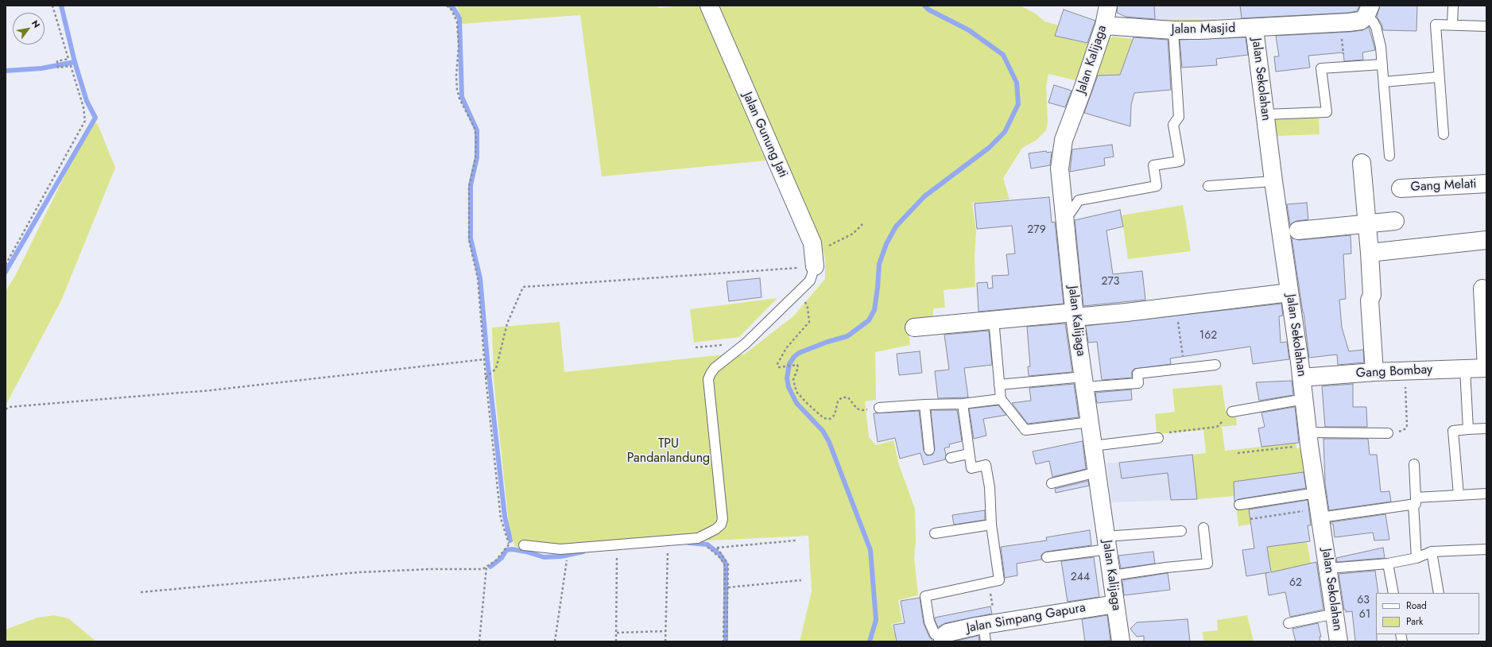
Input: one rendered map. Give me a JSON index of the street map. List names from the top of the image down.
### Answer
{
  "streets": {
    "street": [
      "Jalan Masjid",
      "Jalan Kalijaga",
      "Jalan Sekolahan",
      "Jalan Gunung Jati",
      "Gang Melati",
      "Gang Bombay",
      "Jalan Simpang Gapura"
    ]
  },
  "crossings": [
    ["Jalan Masjid", "Jalan Kalijaga"],
    ["Jalan Masjid", "Jalan Sekolahan"],
    ["Jalan Kalijaga", "Jalan Simpang Gapura"],
    ["Jalan Sekolahan", "Gang Bombay"]
  ],
  "parks": ["TPU Pandanlandung"],
  "house_numbers": [
    "279",
    "273",
    "162",
    "244",
    "62",
    "63",
    "61"
  ],
  "legend": ["Road", "Park"],
  "north": "top right"
}
